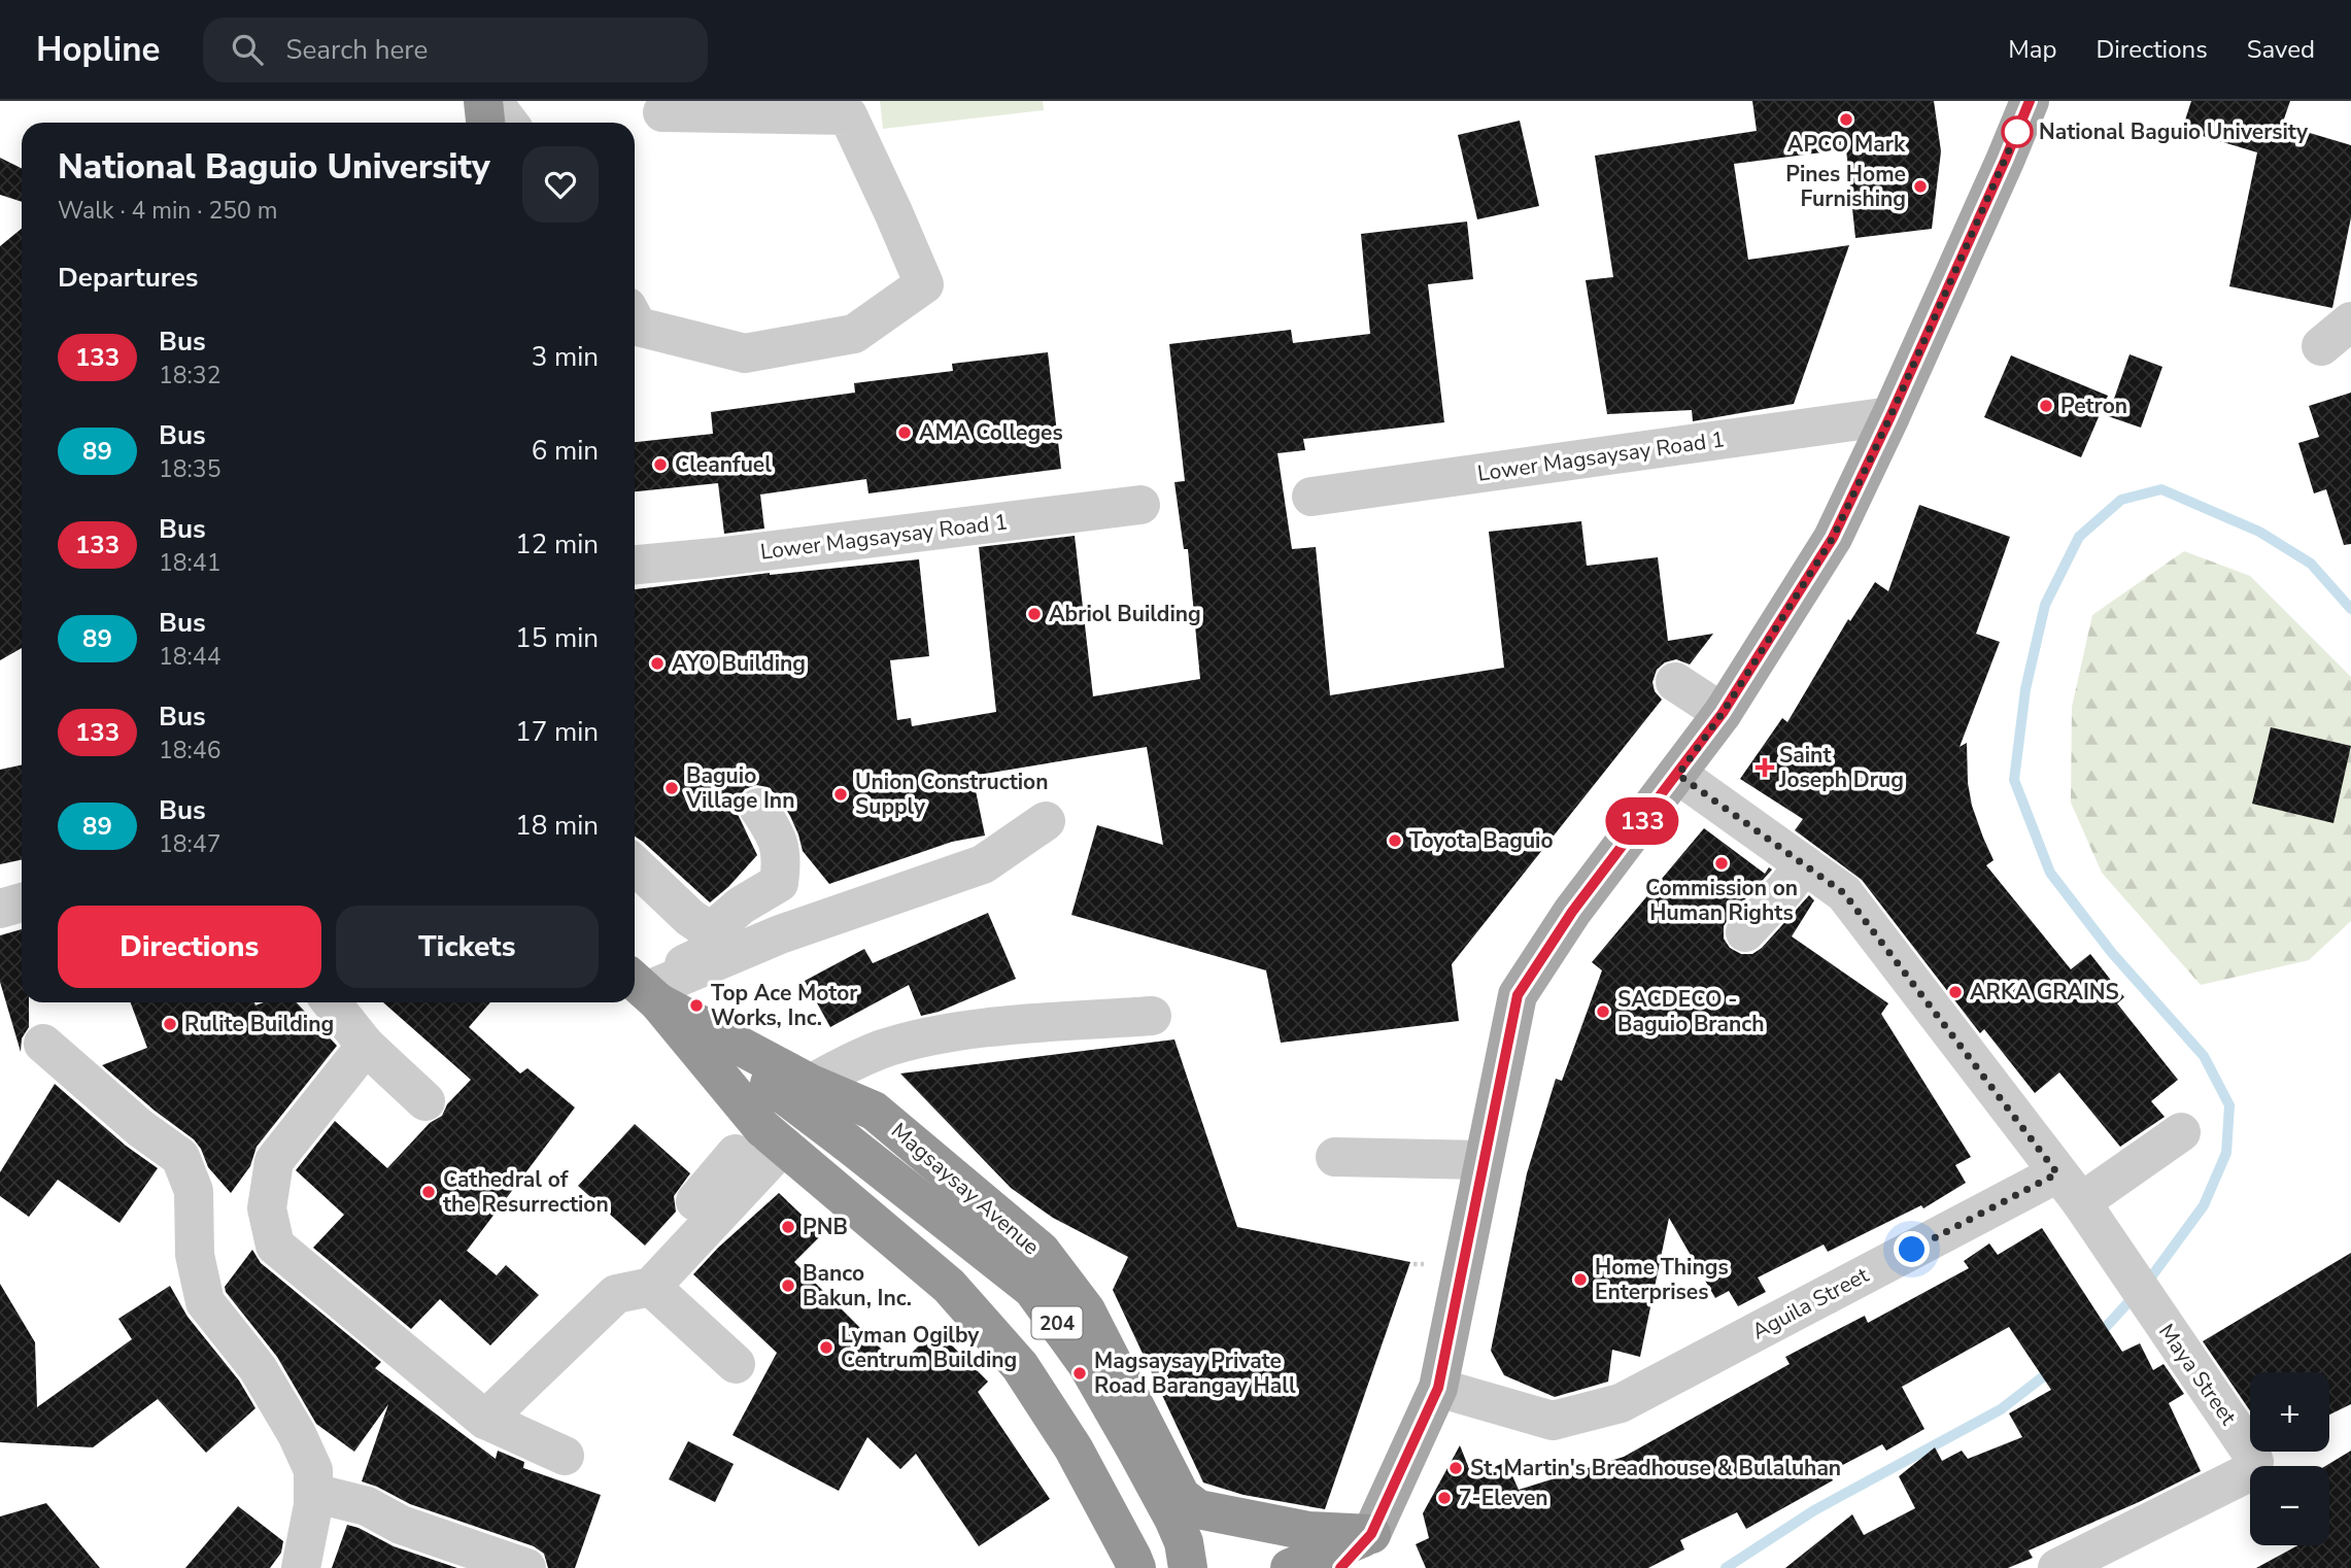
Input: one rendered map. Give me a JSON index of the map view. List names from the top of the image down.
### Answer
{
  "streets": {
    "highway": ["Magsaysay Avenue", "204"],
    "street": ["Lower Magsaysay Road 1", "Aguila Street", "Maya Street"]
  },
  "crossings": [
    ["Magsaysay Avenue", "204"],
    ["Aguila Street", "Maya Street"]
  ],
  "places": {
    "other": [
      "APCO Mark",
      "National Baguio University",
      "Pines Home Furnishing",
      "Petron",
      "AMA Colleges",
      "Cleanfuel",
      "Abriol Building",
      "AYO Building",
      "Baguio Village Inn",
      "Union Construction Supply",
      "Toyota Baguio",
      "Commission on Human Rights",
      "ARKA GRAINS",
      "Top Ace Motor Works, Inc.",
      "SACDECO - Baguio Branch",
      "Rulite Building",
      "Cathedral of the Resurrection",
      "PNB",
      "Home Things Enterprises",
      "Banco Bakun, Inc.",
      "Lyman Ogilby Centrum Building",
      "Magsaysay Private Road Barangay Hall",
      "St. Martin's Breadhouse & Bulaluhan",
      "7-Eleven"
    ],
    "health": ["Saint Joseph Drug"]
  },
  "lines": ["bus line 133"],
  "page": {
    "header": "Hopline",
    "search": "Search here",
    "nav": ["Map", "Directions", "Saved"],
    "on_map": "133",
    "heading": [
      ["National Baguio University", "Walk · 4 min · 250 m"],
      "Departures"
    ],
    "list": [
      {
        "mark": "133",
        "name": "Bus",
        "note": "18:32",
        "value": "3 min"
      },
      {
        "mark": "89",
        "name": "Bus",
        "note": "18:35",
        "value": "6 min"
      },
      {
        "mark": "133",
        "name": "Bus",
        "note": "18:41",
        "value": "12 min"
      },
      {
        "mark": "89",
        "name": "Bus",
        "note": "18:44",
        "value": "15 min"
      },
      {
        "mark": "133",
        "name": "Bus",
        "note": "18:46",
        "value": "17 min"
      },
      {
        "mark": "89",
        "name": "Bus",
        "note": "18:47",
        "value": "18 min"
      }
    ],
    "buttons": ["Directions", "Tickets"],
    "map_buttons": ["+", "−"]
  }
}
